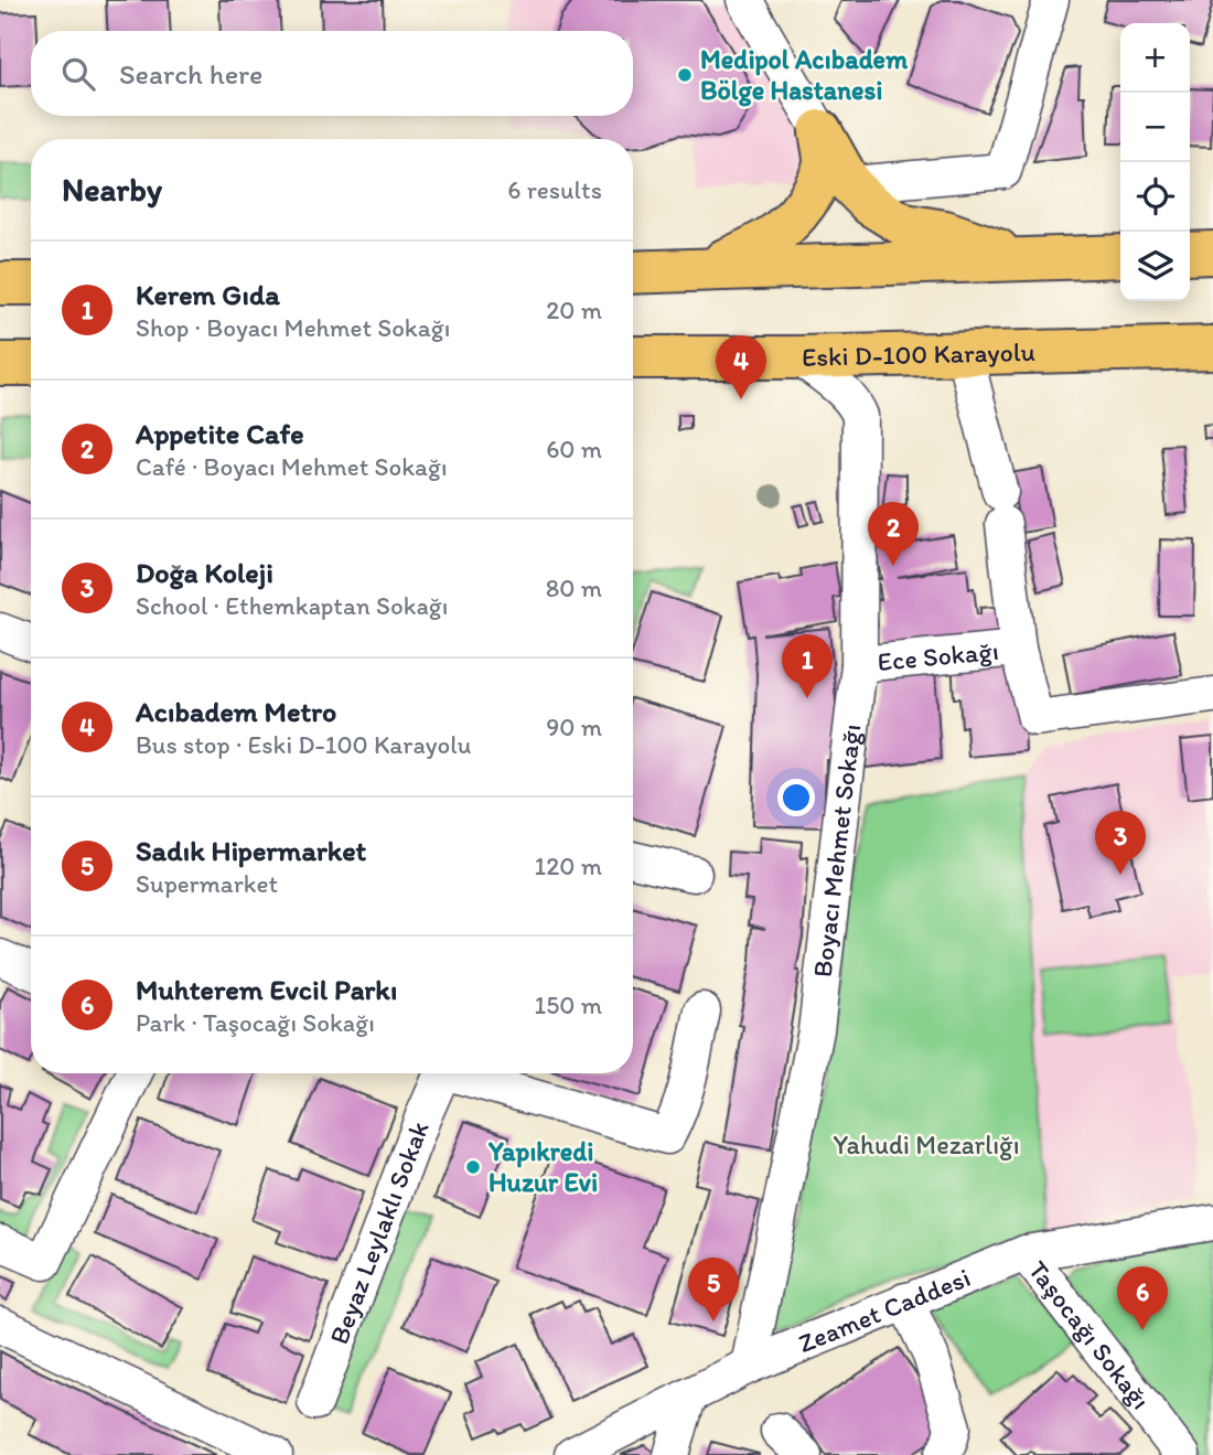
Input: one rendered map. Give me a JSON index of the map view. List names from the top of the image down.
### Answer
{
  "streets": {
    "highway": ["Eski D-100 Karayolu"],
    "street": [
      "Ece Sokağı",
      "Boyacı Mehmet Sokağı",
      "Beyaz Leylaklı Sokak",
      "Zeamet Caddesi",
      "Taşocağı Sokağı"
    ]
  },
  "crossings": [
    ["Eski D-100 Karayolu", "Boyacı Mehmet Sokağı"],
    ["Ece Sokağı", "Boyacı Mehmet Sokağı"],
    ["Boyacı Mehmet Sokağı", "Zeamet Caddesi"],
    ["Zeamet Caddesi", "Taşocağı Sokağı"]
  ],
  "parks": ["Yahudi Mezarlığı"],
  "places": ["Medipol Acıbadem Bölge Hastanesi", "Yapıkredi Huzur Evi"],
  "page": {
    "map_buttons": ["+", "−"],
    "search": "Search here",
    "heading": ["Nearby", "6 results"],
    "list": [
      {
        "mark": "1",
        "name": "Kerem Gıda",
        "note": "Shop · Boyacı Mehmet Sokağı",
        "value": "20 m"
      },
      {
        "mark": "2",
        "name": "Appetite Cafe",
        "note": "Café · Boyacı Mehmet Sokağı",
        "value": "60 m"
      },
      {
        "mark": "3",
        "name": "Doğa Koleji",
        "note": "School · Ethemkaptan Sokağı",
        "value": "80 m"
      },
      {
        "mark": "4",
        "name": "Acıbadem Metro",
        "note": "Bus stop · Eski D-100 Karayolu",
        "value": "90 m"
      },
      {
        "mark": "5",
        "name": "Sadık Hipermarket",
        "note": "Supermarket",
        "value": "120 m"
      },
      {
        "mark": "6",
        "name": "Muhterem Evcil Parkı",
        "note": "Park · Taşocağı Sokağı",
        "value": "150 m"
      }
    ],
    "pins": [
      "4",
      "2",
      "1",
      "3",
      "5",
      "6"
    ]
  }
}
